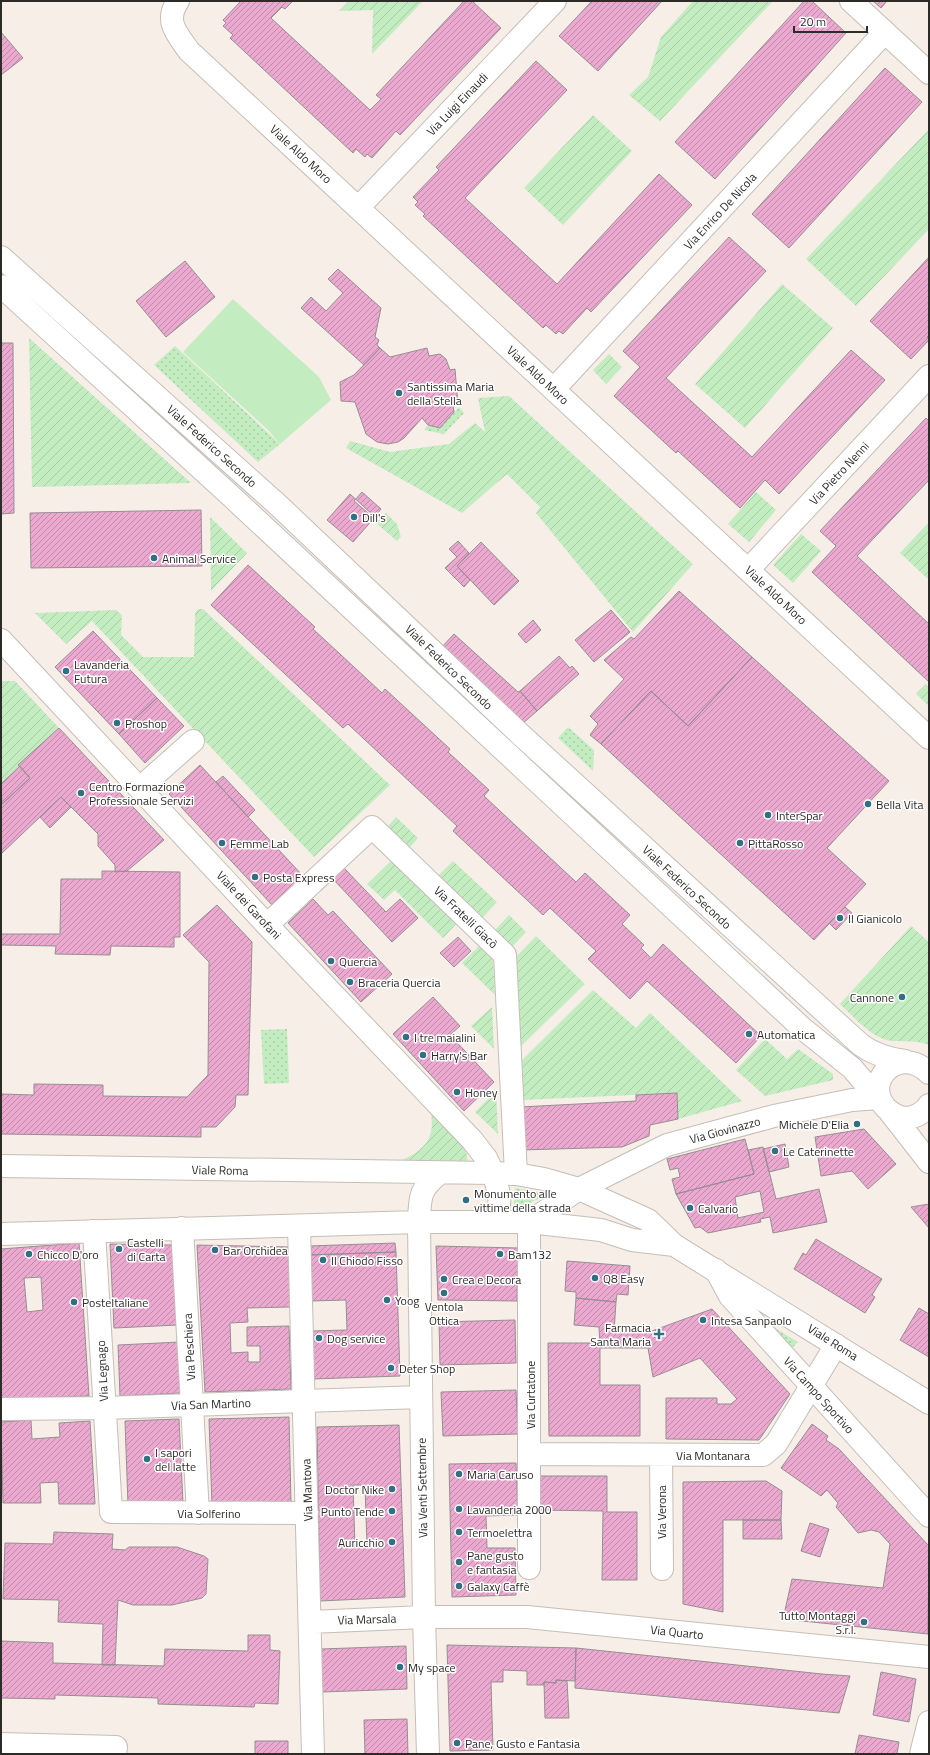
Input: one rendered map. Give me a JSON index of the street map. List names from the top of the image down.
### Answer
{
  "streets": {
    "street": [
      "Via Luigi Einaudi",
      "Viale Aldo Moro",
      "Via Enrico De Nicola",
      "Viale Federico Secondo",
      "Via Pietro Nenni",
      "Viale dei Garofani",
      "Via Fratelli Giacò",
      "Via Giovinazzo",
      "Viale Roma",
      "Via Peschiera",
      "Via Legnago",
      "Via Curtatone",
      "Via Campo Sportivo",
      "Via San Martino",
      "Via Montanara",
      "Via Venti Settembre",
      "Via Mantova",
      "Via Verona",
      "Via Solferino",
      "Via Marsala",
      "Via Quarto"
    ]
  },
  "crossings": [
    ["Via Luigi Einaudi", "Viale Aldo Moro"],
    ["Viale Aldo Moro", "Via Enrico De Nicola"],
    ["Viale Aldo Moro", "Via Pietro Nenni"],
    ["Viale Federico Secondo", "Via Giovinazzo"],
    ["Viale dei Garofani", "Via Fratelli Giacò"],
    ["Viale dei Garofani", "Viale Roma"],
    ["Via Fratelli Giacò", "Viale Roma"],
    ["Via Giovinazzo", "Viale Roma"],
    ["Viale Roma", "Via Peschiera"],
    ["Viale Roma", "Via Legnago"],
    ["Viale Roma", "Via Curtatone"],
    ["Viale Roma", "Via Campo Sportivo"],
    ["Viale Roma", "Via Montanara"],
    ["Viale Roma", "Via Venti Settembre"],
    ["Viale Roma", "Via Mantova"],
    ["Via Peschiera", "Via San Martino"],
    ["Via Peschiera", "Via Solferino"],
    ["Via Legnago", "Via San Martino"],
    ["Via Legnago", "Via Solferino"],
    ["Via Curtatone", "Via Montanara"],
    ["Via Campo Sportivo", "Via Montanara"],
    ["Via San Martino", "Via Venti Settembre"],
    ["Via San Martino", "Via Mantova"],
    ["Via Montanara", "Via Verona"],
    ["Via Venti Settembre", "Via Marsala"],
    ["Via Venti Settembre", "Via Quarto"],
    ["Via Mantova", "Via Solferino"],
    ["Via Mantova", "Via Marsala"],
    ["Via Marsala", "Via Quarto"]
  ],
  "places": {
    "other": [
      "Santissima Maria della Stella",
      "Dill's",
      "Animal Service",
      "Lavanderia Futura",
      "Proshop",
      "Centro Formazione Professionale Servizi",
      "Bella Vita",
      "InterSpar",
      "Femme Lab",
      "PittaRosso",
      "Posta Express",
      "Il Gianicolo",
      "Quercia",
      "Braceria Quercia",
      "Cannone",
      "Automatica",
      "I tre maialini",
      "Harry's Bar",
      "Honey",
      "Michele D'Elia",
      "Le Caterinette",
      "Monumento alle vittime della strada",
      "Calvario",
      "Castelli di Carta",
      "Bar Orchidea",
      "Chicco D'oro",
      "Bam132",
      "Il Chiodo Fisso",
      "Q8 Easy",
      "Crea e Decora",
      "Ventola Ottica",
      "Yoog",
      "PosteItaliane",
      "Intesa Sanpaolo",
      "Dog service",
      "Deter Shop",
      "I sapori del latte",
      "Maria Caruso",
      "Doctor Nike",
      "Lavanderia 2000",
      "Punto Tende",
      "Termoelettra",
      "Auricchio",
      "Pane gusto e fantasia",
      "Galaxy Caffè",
      "Tutto Montaggi S.r.l.",
      "My space",
      "Pane, Gusto e Fantasia"
    ],
    "health": ["Farmacia Santa Maria"]
  },
  "scale_bar": "20 m"
}
